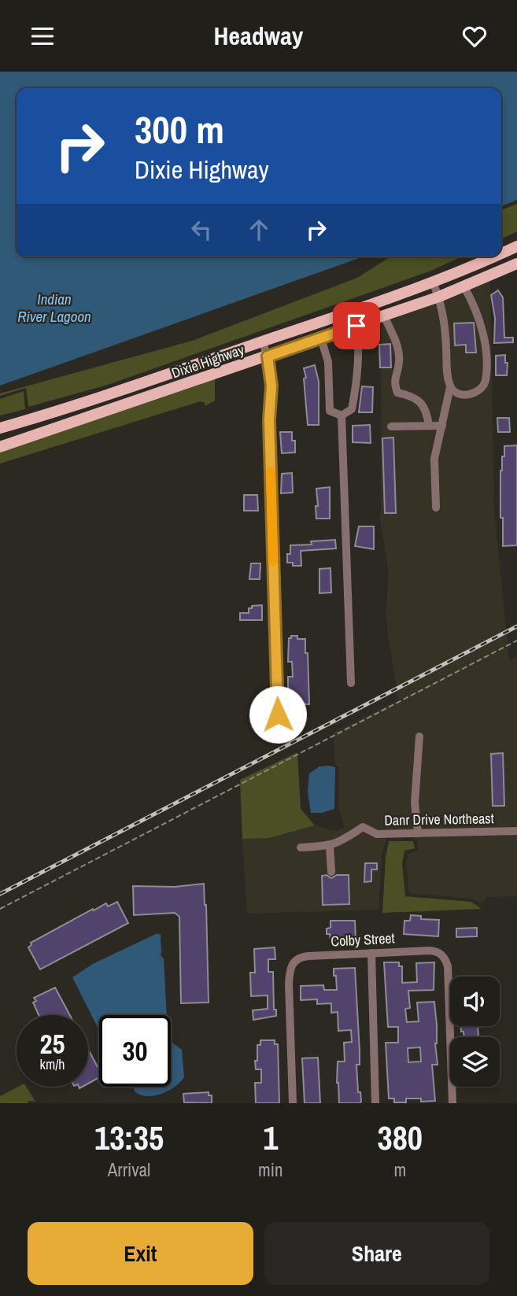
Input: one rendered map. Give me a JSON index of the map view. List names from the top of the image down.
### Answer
{
  "streets": {
    "main road": ["Dixie Highway"],
    "street": ["Danr Drive Northeast", "Colby Street"]
  },
  "water": ["Indian River Lagoon"],
  "page": {
    "header": "Headway",
    "turn": ["300 m", "Dixie Highway"],
    "speed": "25 km/h",
    "limit": "30",
    "eta": [
      "13:35",
      "Arrival",
      "1",
      "min",
      "380",
      "m"
    ],
    "buttons": ["Exit", "Share"]
  }
}
